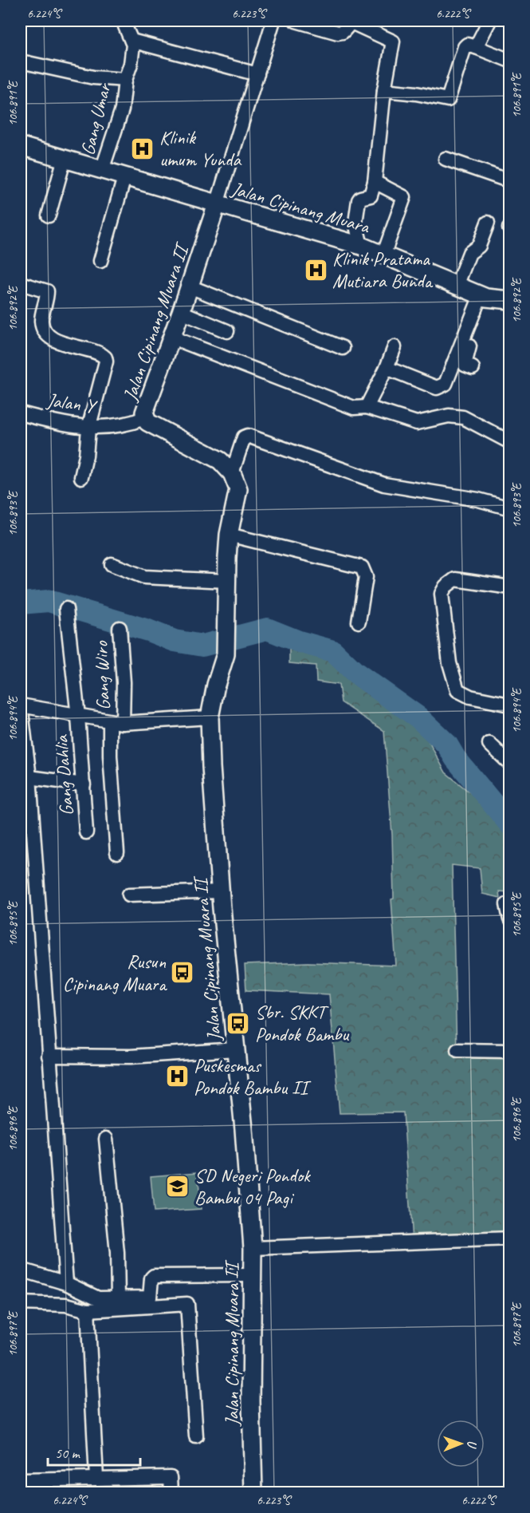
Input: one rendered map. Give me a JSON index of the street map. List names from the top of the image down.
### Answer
{
  "streets": {
    "street": [
      "Gang Umar",
      "Jalan Cipinang Muara",
      "Jalan Cipinang Muara II",
      "Jalan Y",
      "Gang Wiro",
      "Gang Dahlia"
    ]
  },
  "crossings": [
    ["Gang Umar", "Jalan Cipinang Muara"],
    ["Jalan Cipinang Muara", "Jalan Cipinang Muara II"],
    ["Jalan Cipinang Muara II", "Jalan Y"]
  ],
  "places": {
    "hospital": ["Klinik umum Yunda", "Klinik Pratama Mutiara Bunda", "Puskesmas Pondok Bambu II"],
    "bus stop": ["Rusun Cipinang Muara", "Sbr. SKKT Pondok Bambu"],
    "school or university": ["SD Negeri Pondok Bambu 04 Pagi"]
  },
  "scale_bar": "50 m",
  "north": "right",
  "coordinates": [
    "6.224°S",
    "6.223°S",
    "6.222°S",
    "106.891°E",
    "106.892°E",
    "106.893°E",
    "106.894°E",
    "106.895°E",
    "106.896°E",
    "106.897°E"
  ]
}
